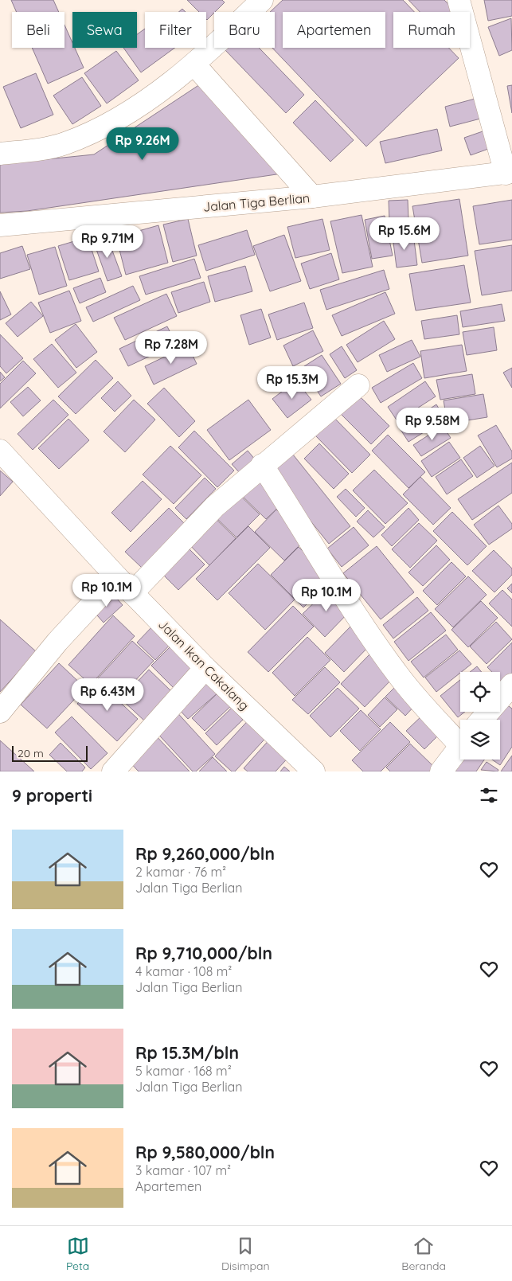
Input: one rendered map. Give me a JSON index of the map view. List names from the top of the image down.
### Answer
{
  "streets": {
    "street": ["Jalan Tiga Berlian", "Jalan Ikan Cakalang"]
  },
  "scale_bar": "20 m",
  "page": {
    "chip": [
      "Beli",
      "Sewa",
      "Filter",
      "Baru",
      "Apartemen",
      "Rumah"
    ],
    "price": [
      "Rp 9.26M",
      "Rp 15.6M",
      "Rp 9.71M",
      "Rp 7.28M",
      "Rp 15.3M",
      "Rp 9.58M",
      "Rp 10.1M",
      "Rp 10.1M",
      "Rp 6.43M"
    ],
    "scale": "20 m",
    "heading": "9 properti",
    "list": [
      {
        "name": "Rp 9,260,000/bln",
        "note": "2 kamar · 76 m² · Jalan Tiga Berlian"
      },
      {
        "name": "Rp 9,710,000/bln",
        "note": "4 kamar · 108 m² · Jalan Tiga Berlian"
      },
      {
        "name": "Rp 15.3M/bln",
        "note": "5 kamar · 168 m² · Jalan Tiga Berlian"
      },
      {
        "name": "Rp 9,580,000/bln",
        "note": "3 kamar · 107 m² · Apartemen"
      }
    ],
    "tabs": ["Peta", "Disimpan", "Beranda"]
  }
}
